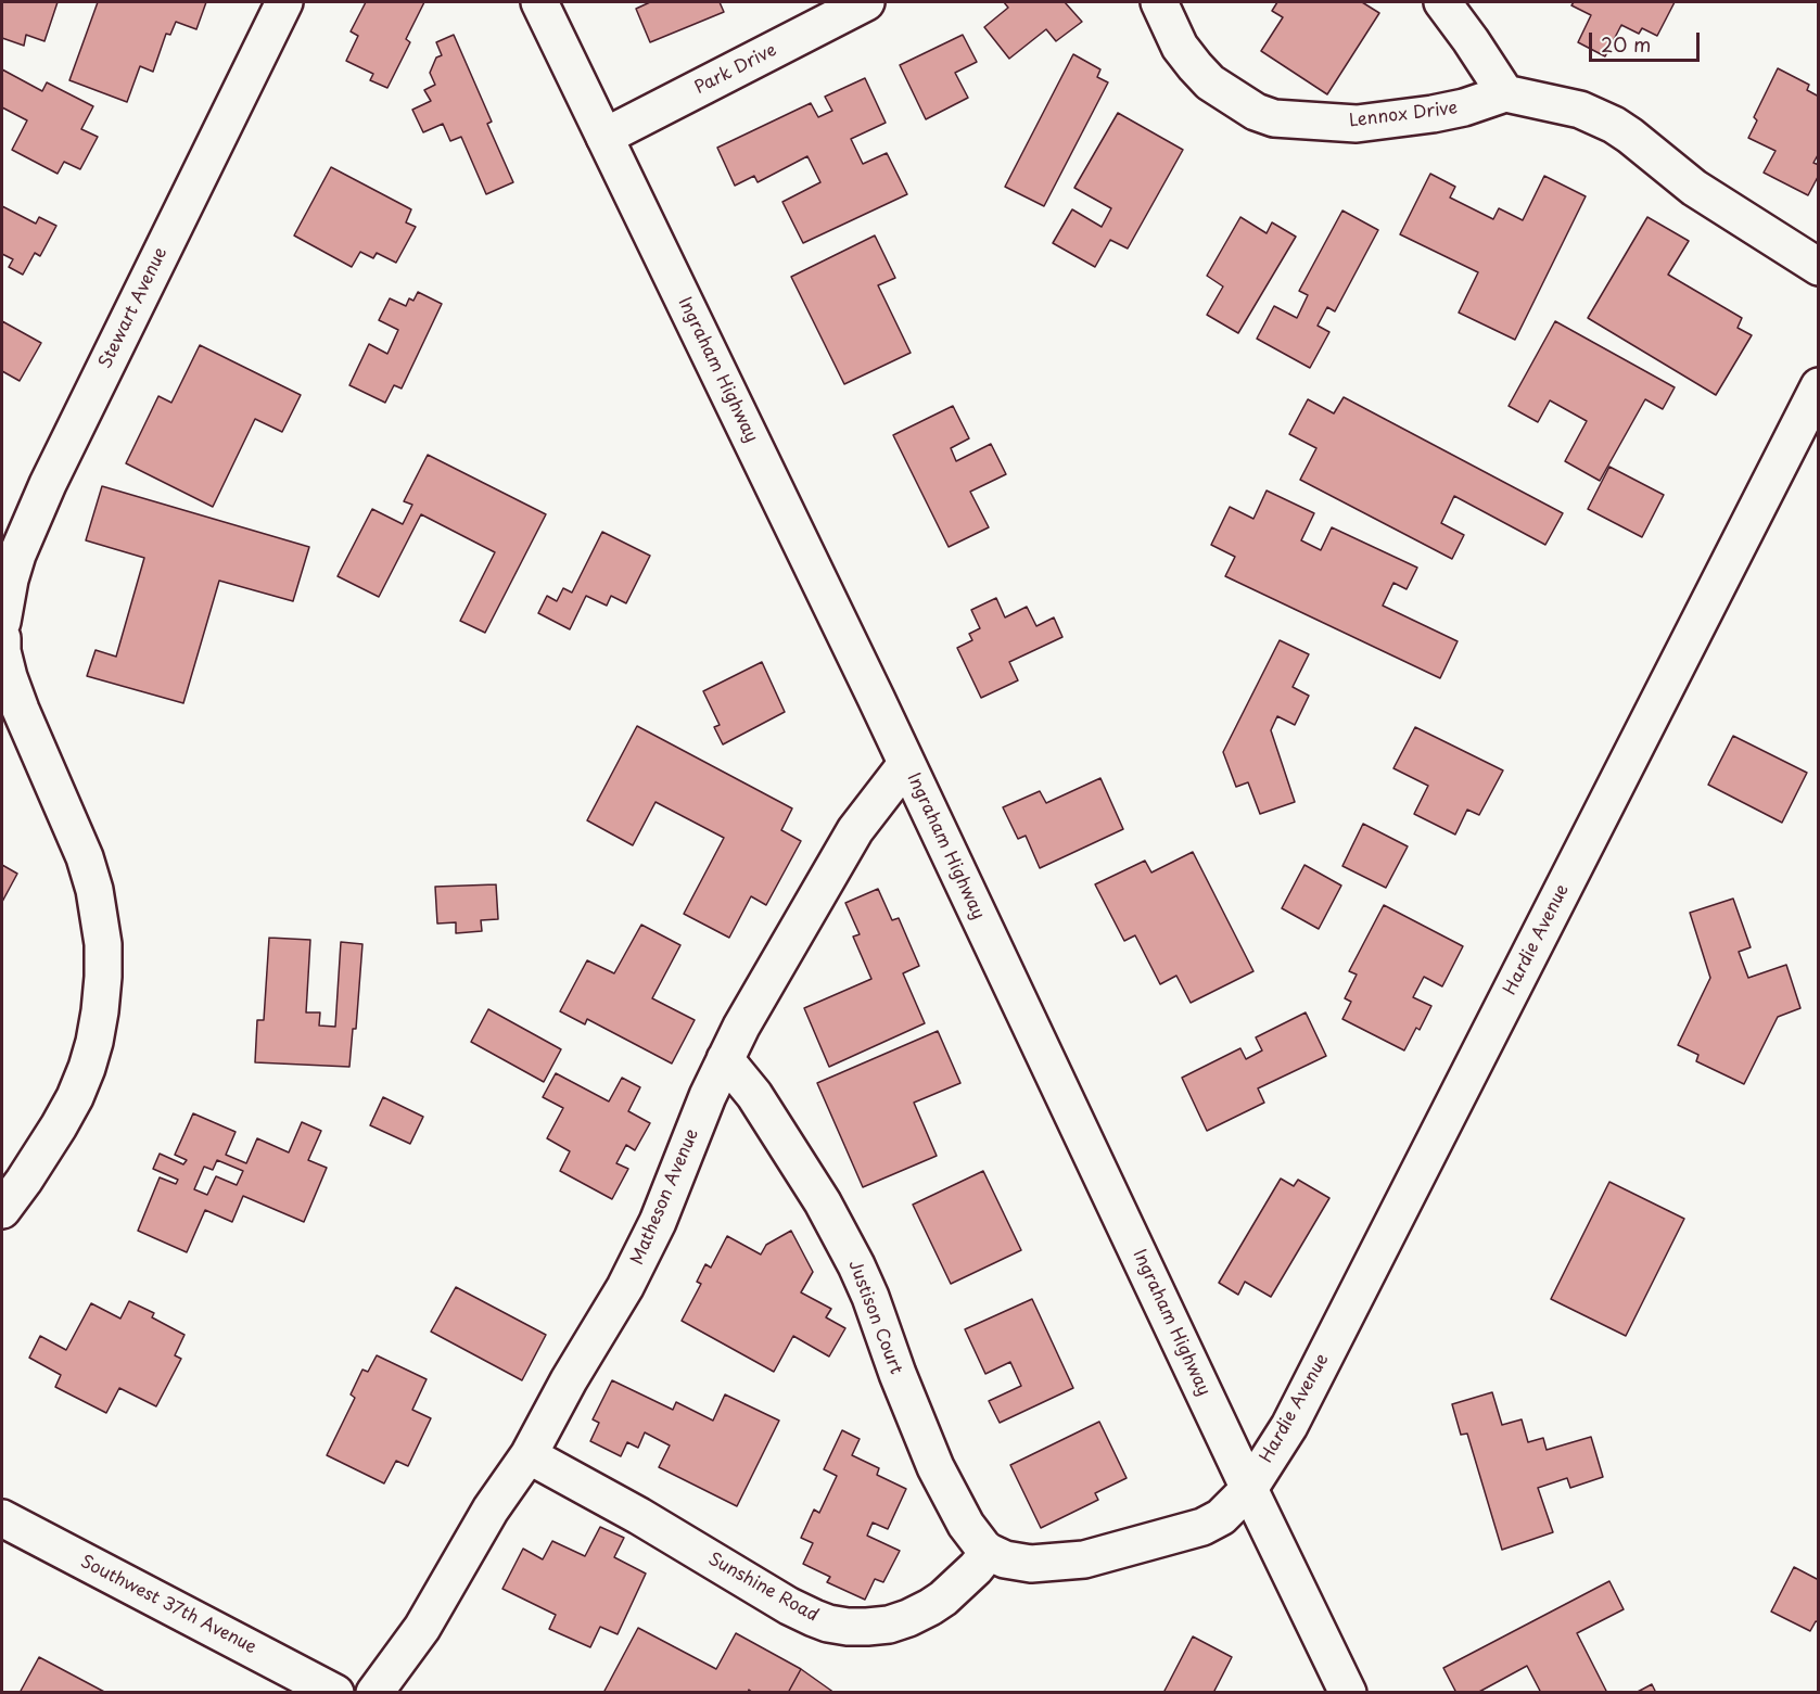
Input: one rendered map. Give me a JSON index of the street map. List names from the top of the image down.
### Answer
{
  "streets": {
    "street": [
      "Park Drive",
      "Lennox Drive",
      "Stewart Avenue",
      "Ingraham Highway",
      "Hardie Avenue",
      "Matheson Avenue",
      "Justison Court",
      "Sunshine Road",
      "Southwest 37th Avenue"
    ]
  },
  "crossings": [
    ["Park Drive", "Ingraham Highway"],
    ["Ingraham Highway", "Hardie Avenue"],
    ["Ingraham Highway", "Matheson Avenue"],
    ["Matheson Avenue", "Justison Court"],
    ["Matheson Avenue", "Sunshine Road"],
    ["Justison Court", "Sunshine Road"]
  ],
  "scale_bar": "20 m"
}
